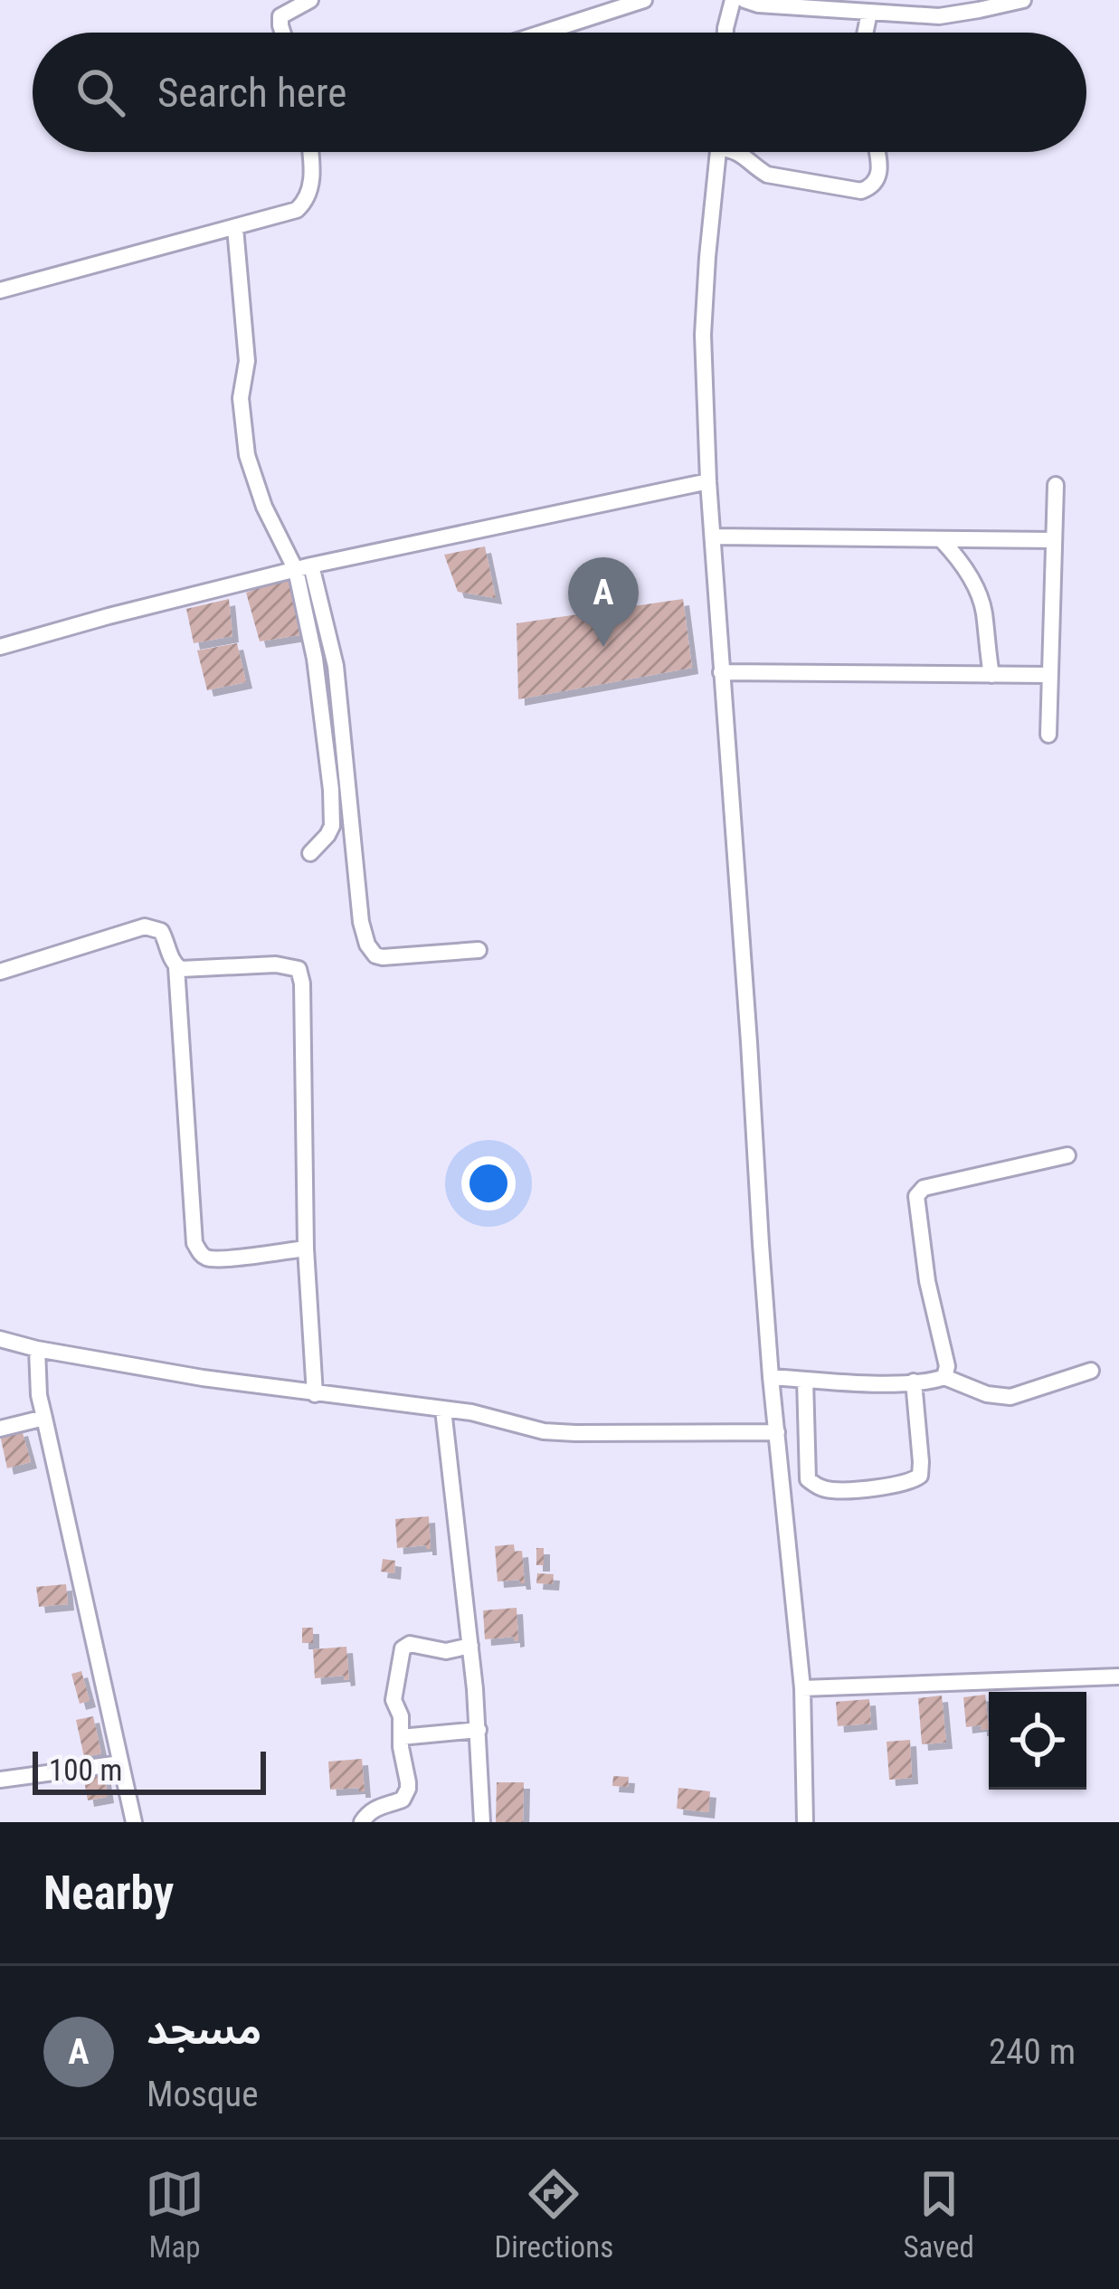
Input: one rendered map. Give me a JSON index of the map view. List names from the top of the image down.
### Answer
{
  "scale_bar": "100 m",
  "page": {
    "search": "Search here",
    "pins": "A",
    "scale": "100 m",
    "heading": "Nearby",
    "list": [
      {
        "mark": "A",
        "name": "مسجد",
        "note": "Mosque",
        "value": "240 m"
      }
    ],
    "nav": ["Map", "Directions", "Saved"]
  }
}
